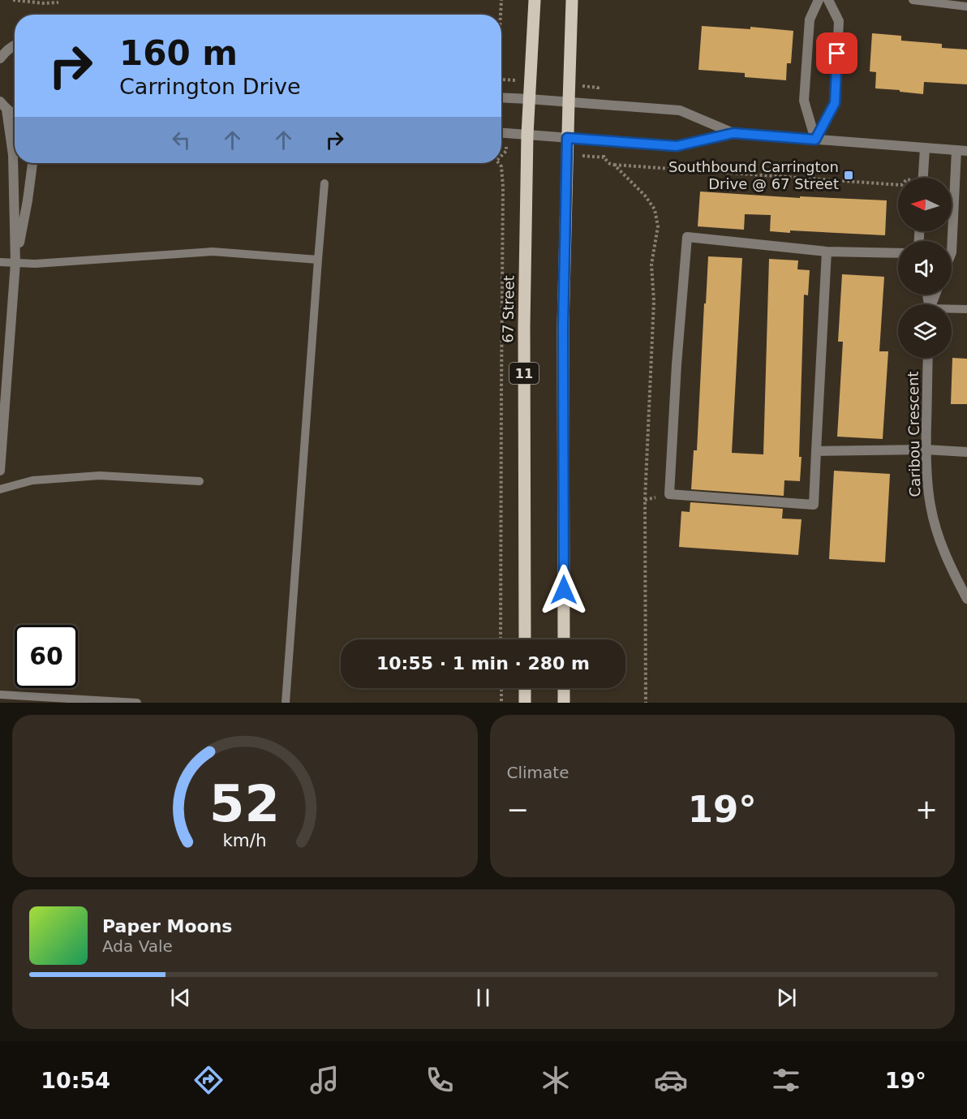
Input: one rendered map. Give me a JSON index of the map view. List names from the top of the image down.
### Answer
{
  "streets": {
    "main road": ["67 Street", "11"],
    "street": ["Caribou Crescent"]
  },
  "places": {
    "transit": ["Southbound Carrington Drive @ 67 Street"]
  },
  "north": "left",
  "page": {
    "turn": ["160 m", "Carrington Drive"],
    "limit": "60",
    "trip": "10:55 · 1 min · 280 m",
    "tile": "Climate",
    "heat": ["−", "19°", "+"],
    "song": ["Paper Moons", "Ada Vale"],
    "tabs": ["10:54", "19°"],
    "gauge": ["52", "km/h"]
  }
}
